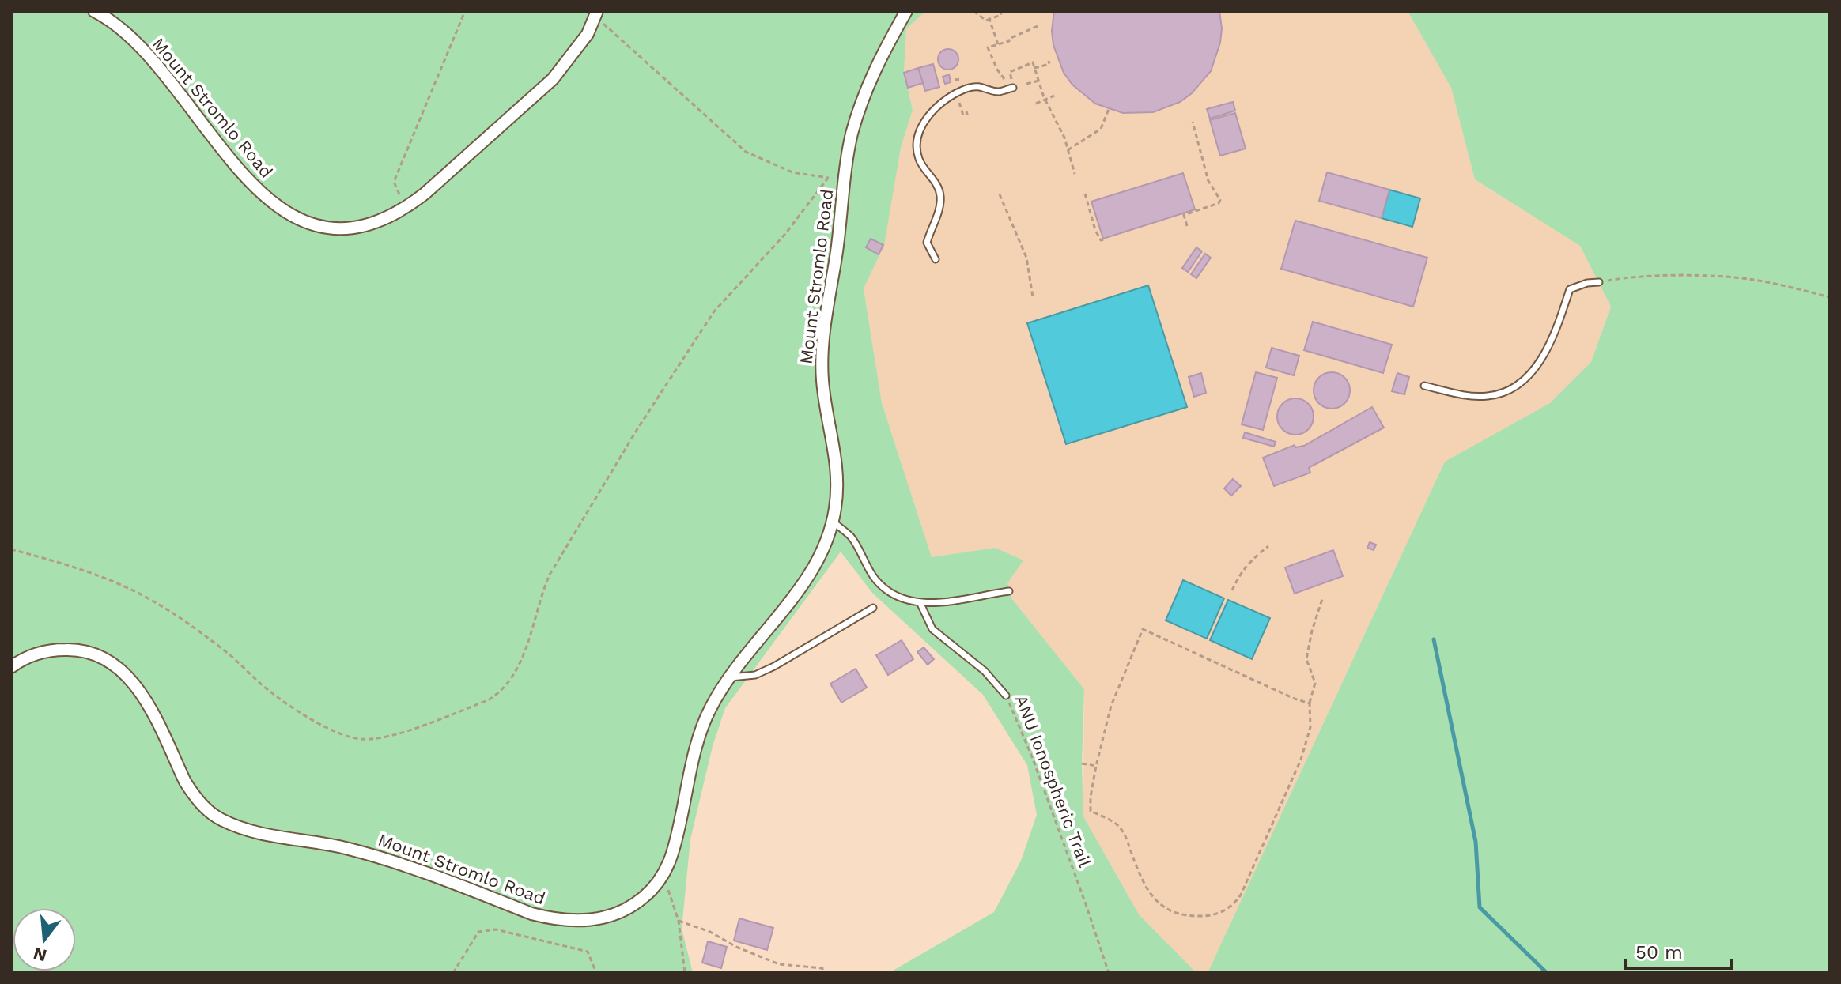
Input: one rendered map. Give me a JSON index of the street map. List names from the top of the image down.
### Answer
{
  "streets": {
    "street": ["Mount Stromlo Road"],
    "lane": ["ANU Ionospheric Trail"]
  },
  "scale_bar": "50 m",
  "north": "bottom"
}
